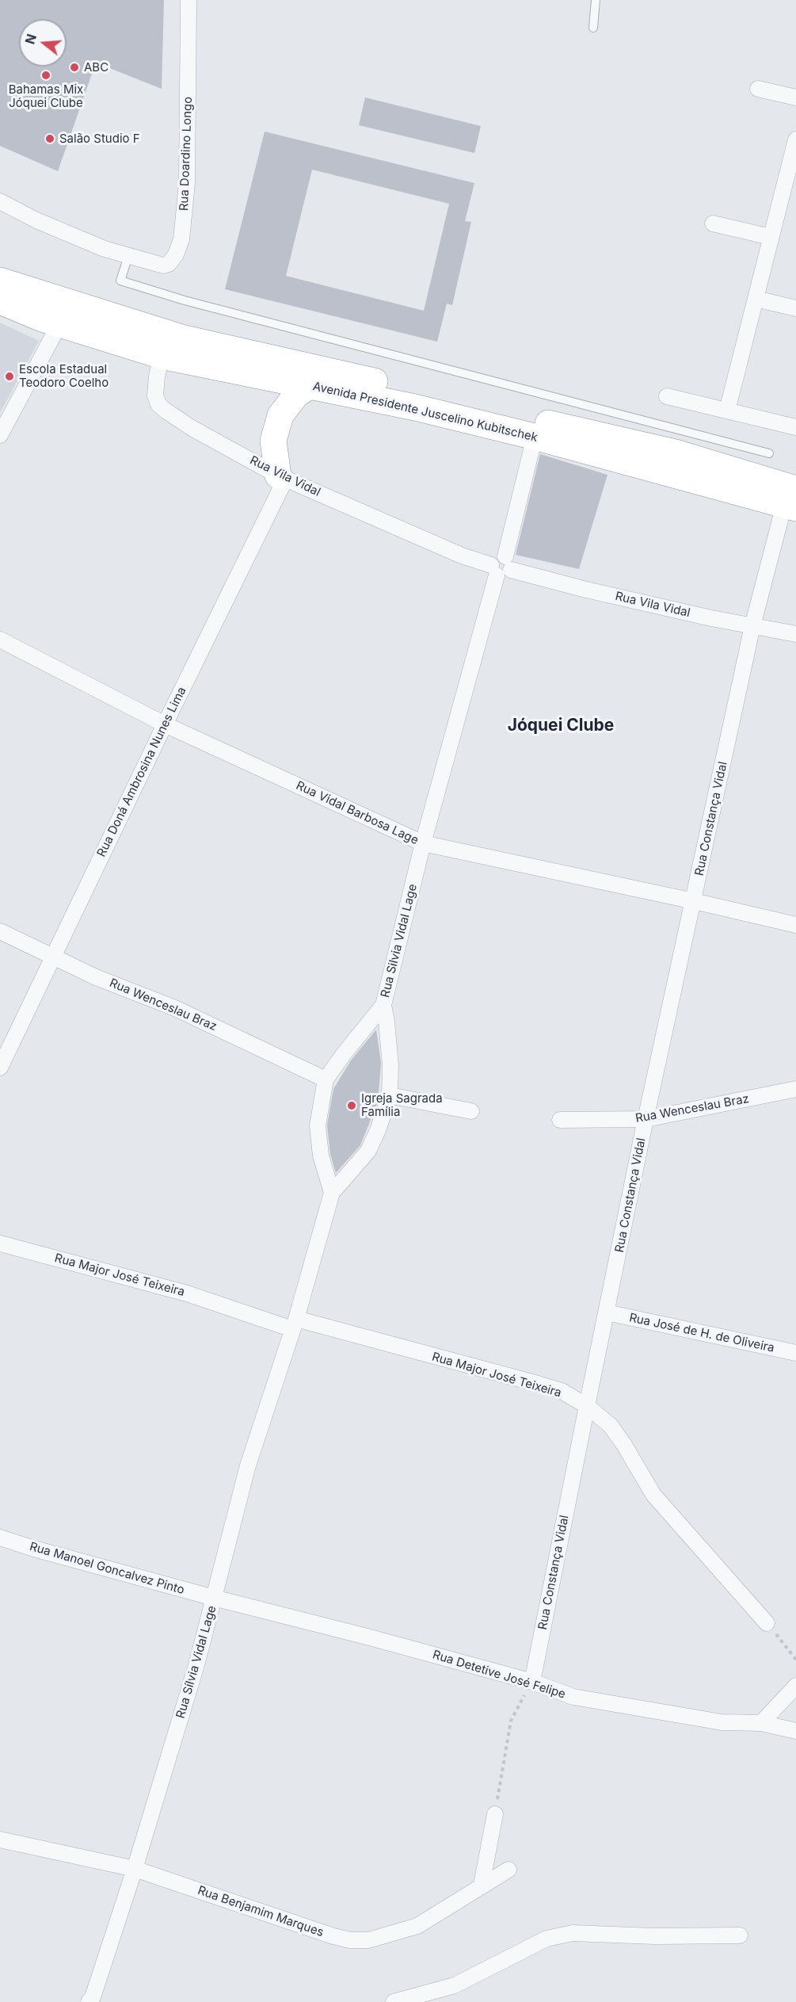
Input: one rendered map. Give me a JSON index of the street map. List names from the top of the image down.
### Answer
{
  "streets": {
    "highway": ["Avenida Presidente Juscelino Kubitschek"],
    "street": [
      "Rua Doardino Longo",
      "Rua Vila Vidal",
      "Rua Doná Ambrosina Nunes Lima",
      "Rua Vidal Barbosa Lage",
      "Rua Constança Vidal",
      "Rua Silvia Vidal Lage",
      "Rua Wenceslau Braz",
      "Rua Major José Teixeira",
      "Rua José de H. de Oliveira",
      "Rua Manoel Goncalvez Pinto",
      "Rua Sílvia Vidal Lage",
      "Rua Detetive José Felipe",
      "Rua Benjamim Marques"
    ]
  },
  "crossings": [
    ["Avenida Presidente Juscelino Kubitschek", "Rua Vila Vidal"],
    ["Avenida Presidente Juscelino Kubitschek", "Rua Constança Vidal"],
    ["Avenida Presidente Juscelino Kubitschek", "Rua Silvia Vidal Lage"],
    ["Rua Vila Vidal", "Rua Doná Ambrosina Nunes Lima"],
    ["Rua Vila Vidal", "Rua Constança Vidal"],
    ["Rua Vila Vidal", "Rua Silvia Vidal Lage"],
    ["Rua Doná Ambrosina Nunes Lima", "Rua Vidal Barbosa Lage"],
    ["Rua Doná Ambrosina Nunes Lima", "Rua Wenceslau Braz"],
    ["Rua Vidal Barbosa Lage", "Rua Constança Vidal"],
    ["Rua Vidal Barbosa Lage", "Rua Silvia Vidal Lage"],
    ["Rua Constança Vidal", "Rua Wenceslau Braz"],
    ["Rua Constança Vidal", "Rua Major José Teixeira"],
    ["Rua Constança Vidal", "Rua José de H. de Oliveira"],
    ["Rua Constança Vidal", "Rua Detetive José Felipe"],
    ["Rua Silvia Vidal Lage", "Rua Wenceslau Braz"],
    ["Rua Major José Teixeira", "Rua Sílvia Vidal Lage"],
    ["Rua Manoel Goncalvez Pinto", "Rua Sílvia Vidal Lage"],
    ["Rua Manoel Goncalvez Pinto", "Rua Detetive José Felipe"],
    ["Rua Sílvia Vidal Lage", "Rua Detetive José Felipe"],
    ["Rua Sílvia Vidal Lage", "Rua Benjamim Marques"]
  ],
  "districts": ["Jóquei Clube"],
  "places": [
    "ABC",
    "Bahamas Mix Jóquei Clube",
    "Salão Studio F",
    "Escola Estadual Teodoro Coelho",
    "Igreja Sagrada Família"
  ],
  "north": "left"
}
